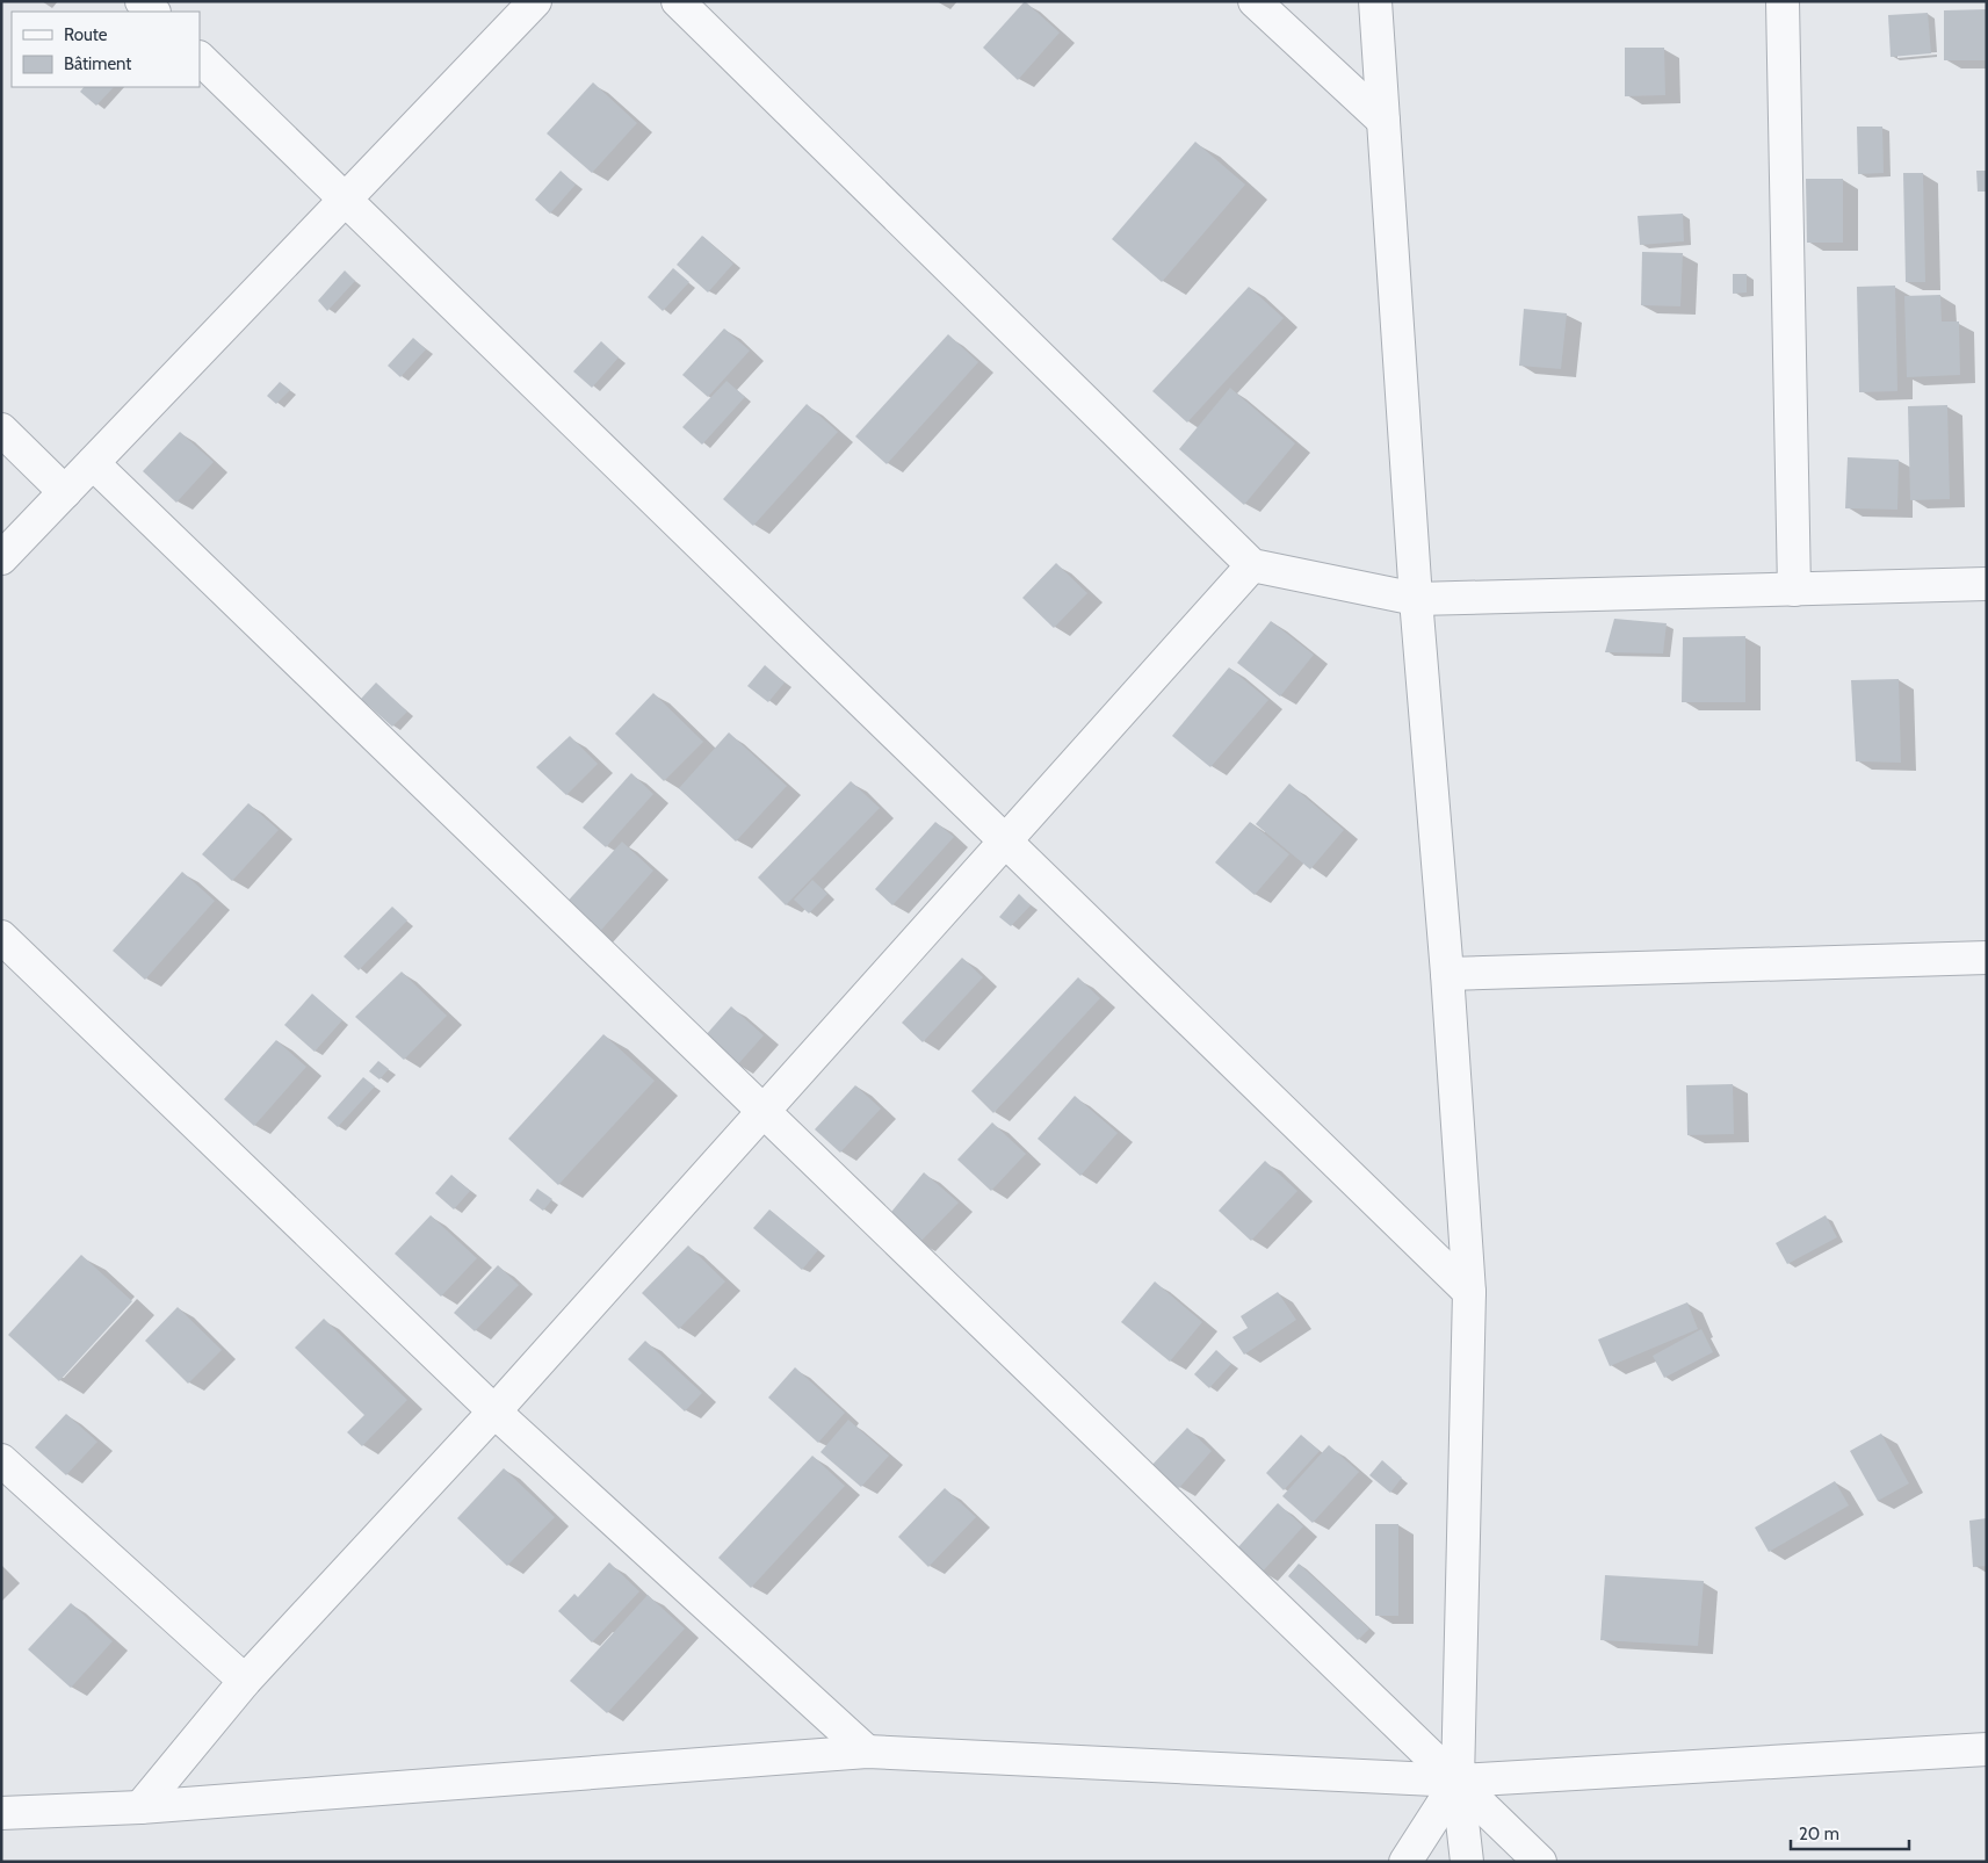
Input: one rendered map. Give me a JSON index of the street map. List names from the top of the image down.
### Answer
{
  "legend": ["Route", "Bâtiment"],
  "scale_bar": "20 m"
}
